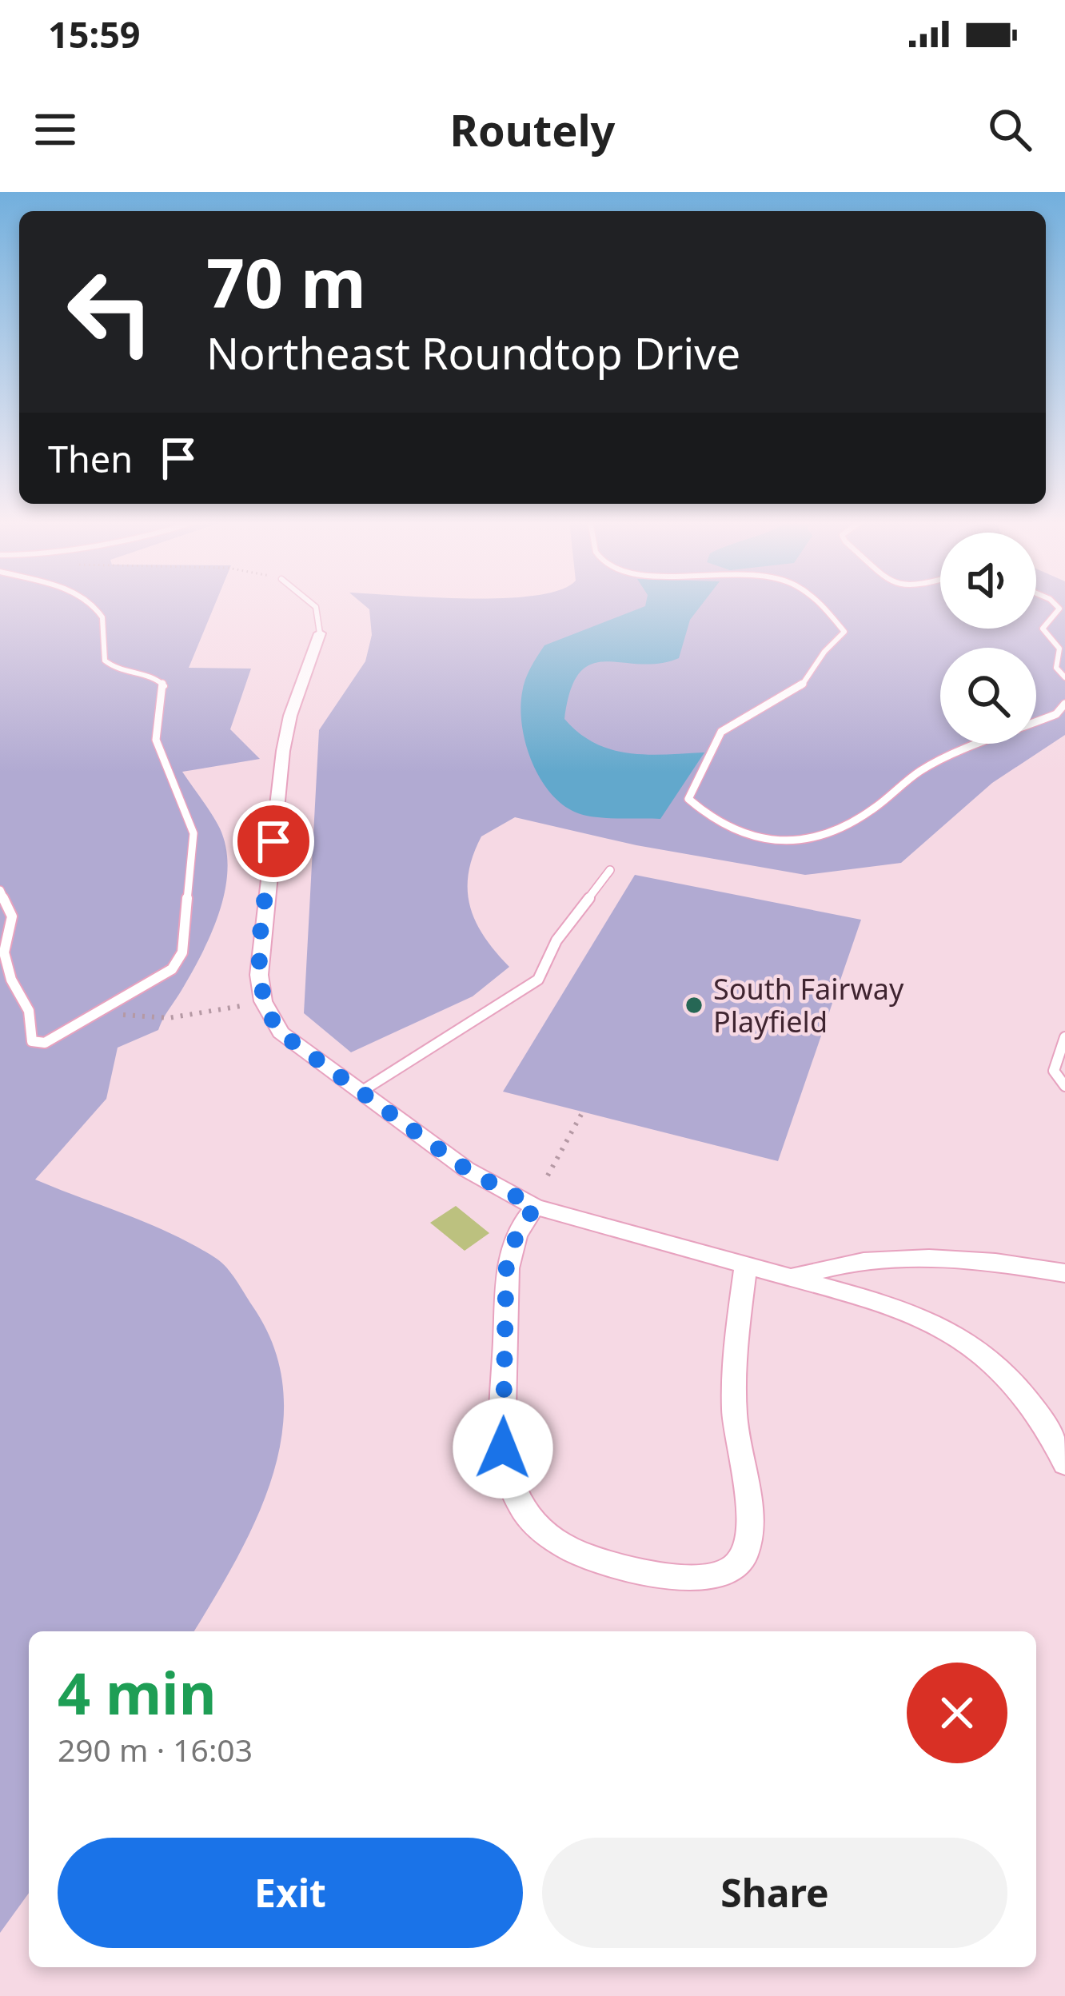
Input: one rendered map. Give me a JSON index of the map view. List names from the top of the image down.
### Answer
{
  "places": ["South Fairway Playfield"],
  "page": {
    "status": "15:59",
    "header": "Routely",
    "turn": ["70 m", "Northeast Roundtop Drive"],
    "then": "Then",
    "heading": ["4 min", "290 m · 16:03"],
    "buttons": ["Exit", "Share"]
  }
}
